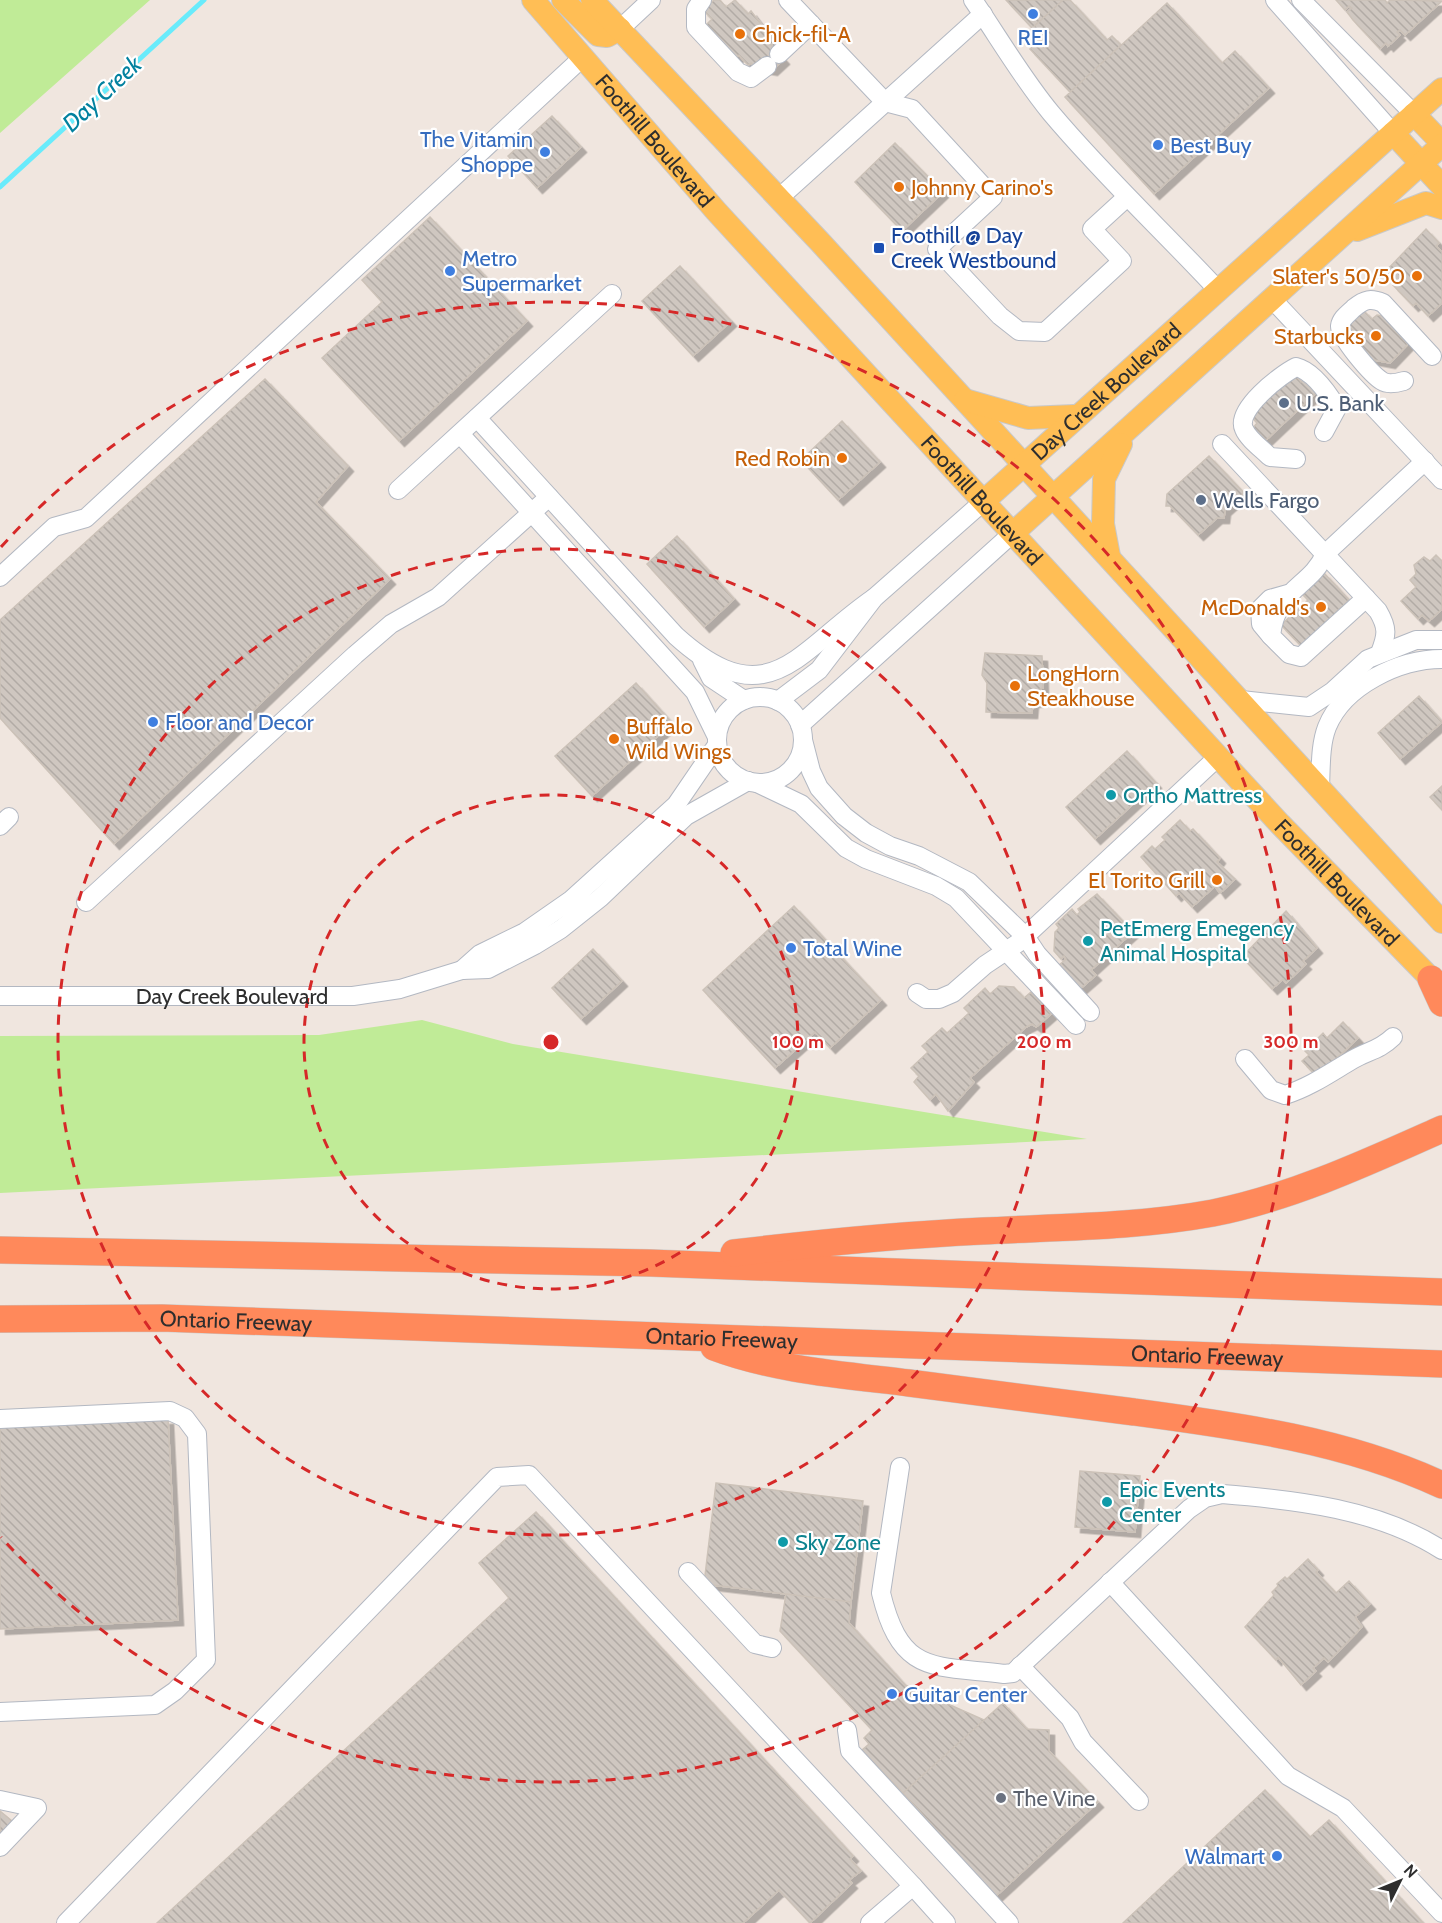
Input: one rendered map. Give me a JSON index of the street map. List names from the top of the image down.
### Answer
{
  "streets": {
    "highway": ["Ontario Freeway"],
    "main road": ["Foothill Boulevard", "Day Creek Boulevard"]
  },
  "crossings": [
    ["Foothill Boulevard", "Day Creek Boulevard"]
  ],
  "water": ["Day Creek"],
  "places": {
    "other": [
      "REI",
      "Chick-fil-A",
      "Best Buy",
      "The Vitamin Shoppe",
      "Johnny Carino's",
      "Metro Supermarket",
      "Slater's 50/50",
      "Starbucks",
      "U.S. Bank",
      "Red Robin",
      "Wells Fargo",
      "McDonald's",
      "LongHorn Steakhouse",
      "Floor and Decor",
      "Buffalo Wild Wings",
      "Ortho Mattress",
      "El Torito Grill",
      "PetEmerg Emegency Animal Hospital",
      "Total Wine",
      "Epic Events Center",
      "Sky Zone",
      "Guitar Center",
      "The Vine",
      "Walmart"
    ],
    "transit": ["Foothill @ Day Creek Westbound"]
  },
  "north": "top right",
  "rings": ["100 m", "200 m", "300 m"]
}
